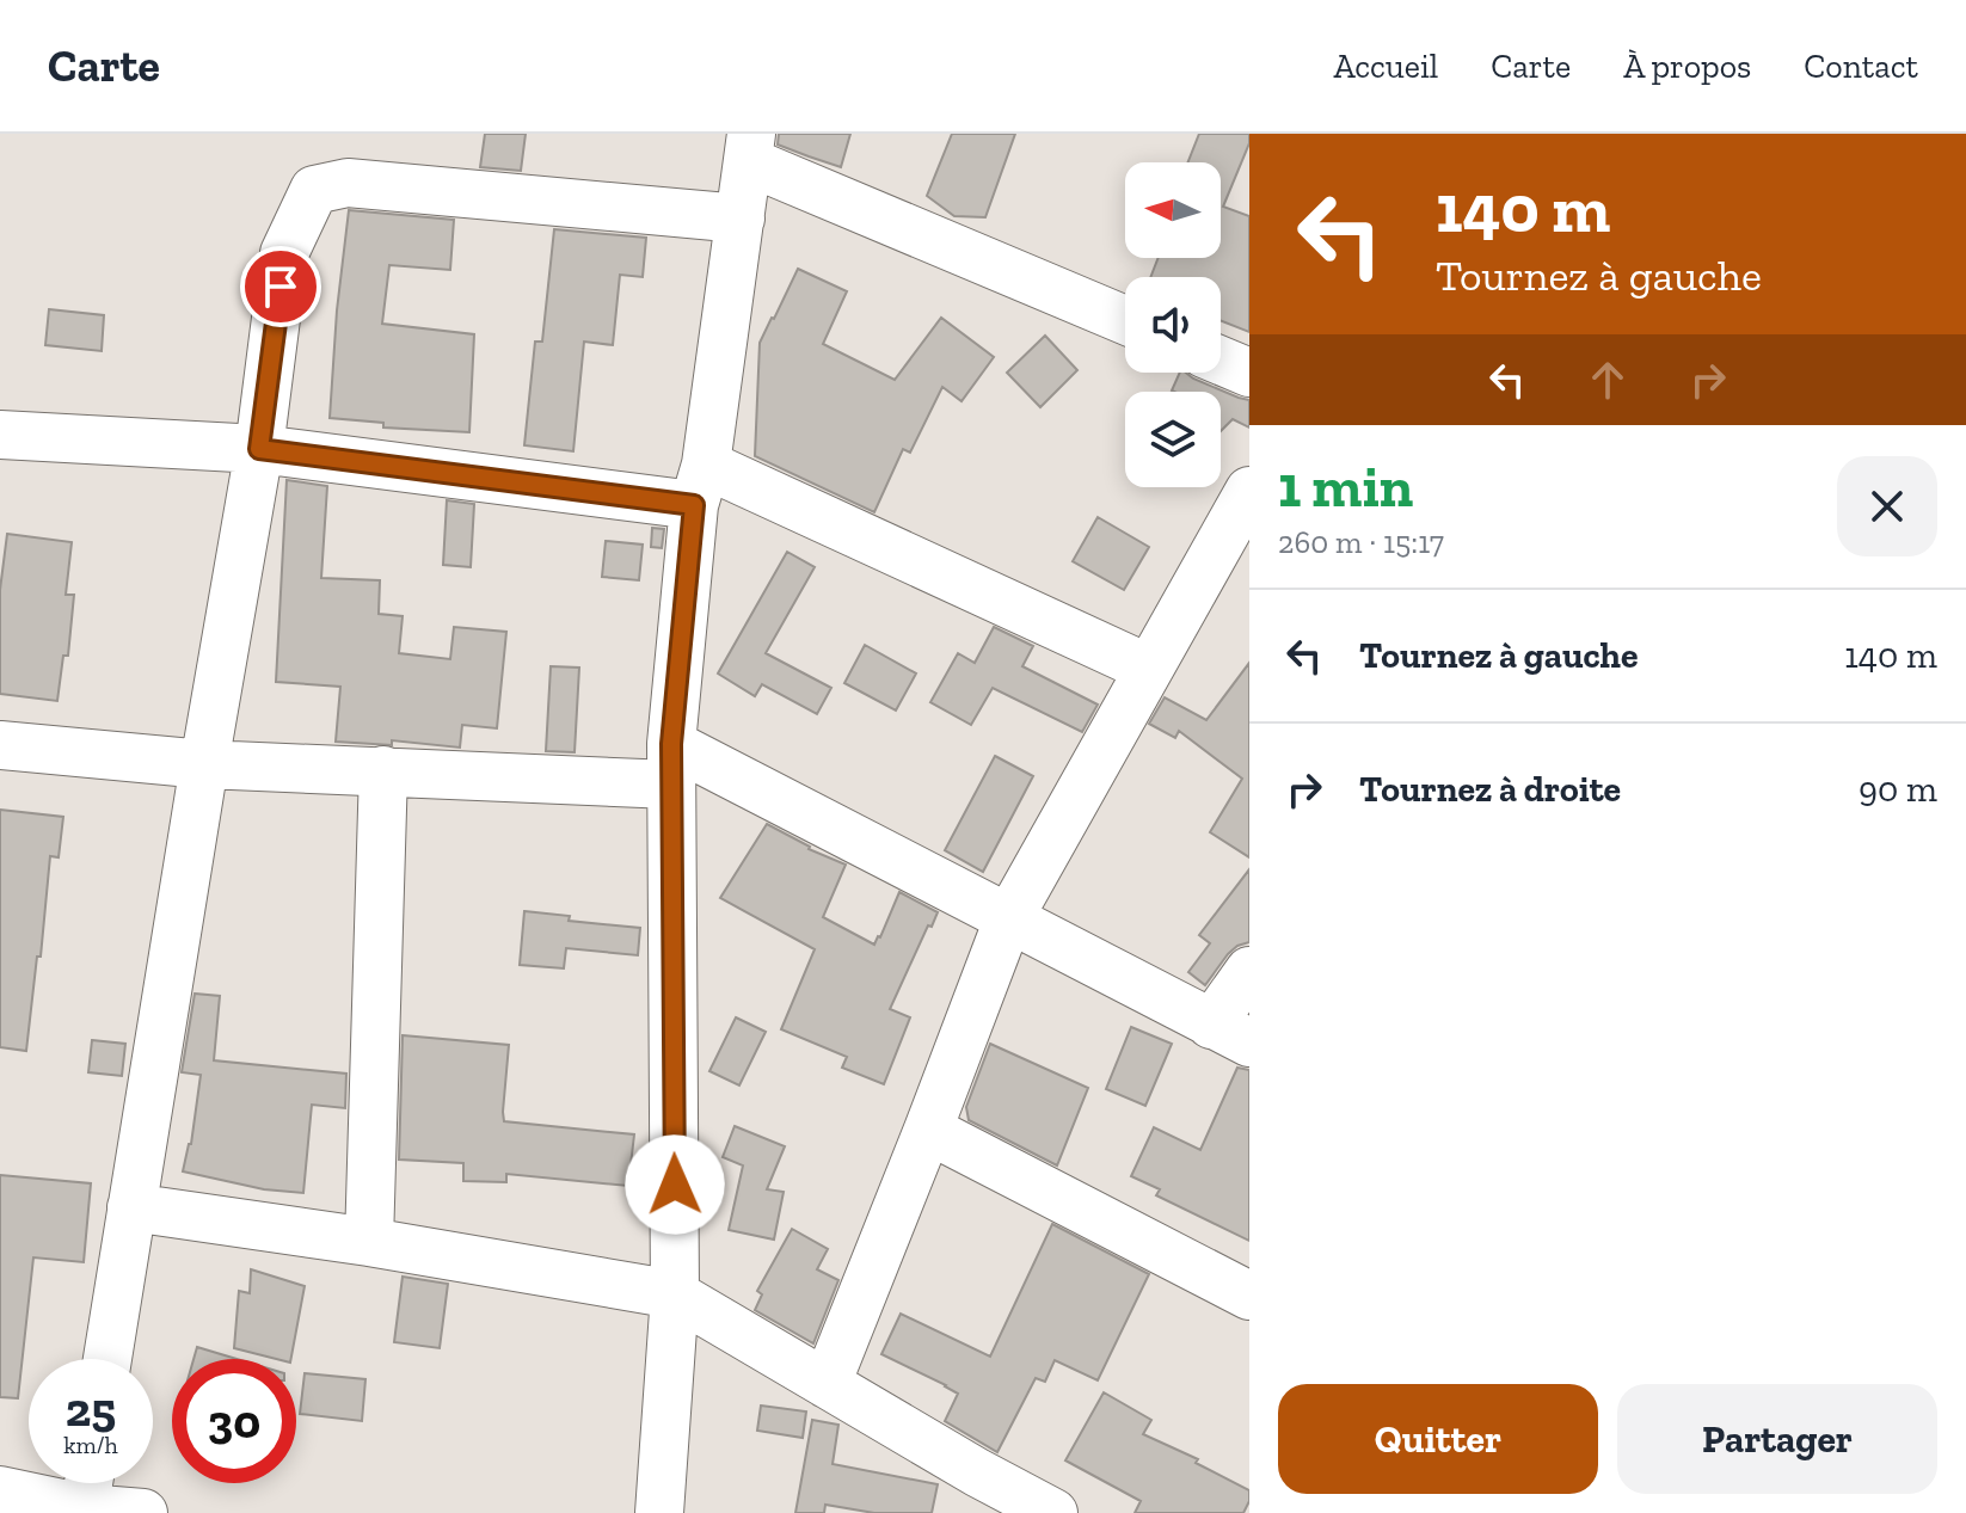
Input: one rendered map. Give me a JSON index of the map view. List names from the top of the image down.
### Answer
{
  "north": "left",
  "page": {
    "header": "Carte",
    "nav": [
      "Accueil",
      "Carte",
      "À propos",
      "Contact"
    ],
    "turn": ["140 m", "Tournez à gauche"],
    "heading": ["1 min", "260 m · 15:17"],
    "list": [
      {
        "name": "Tournez à gauche",
        "value": "140 m"
      },
      {
        "name": "Tournez à droite",
        "value": "90 m"
      }
    ],
    "speed": "25 km/h",
    "limit": "30",
    "buttons": ["Quitter", "Partager"]
  }
}
